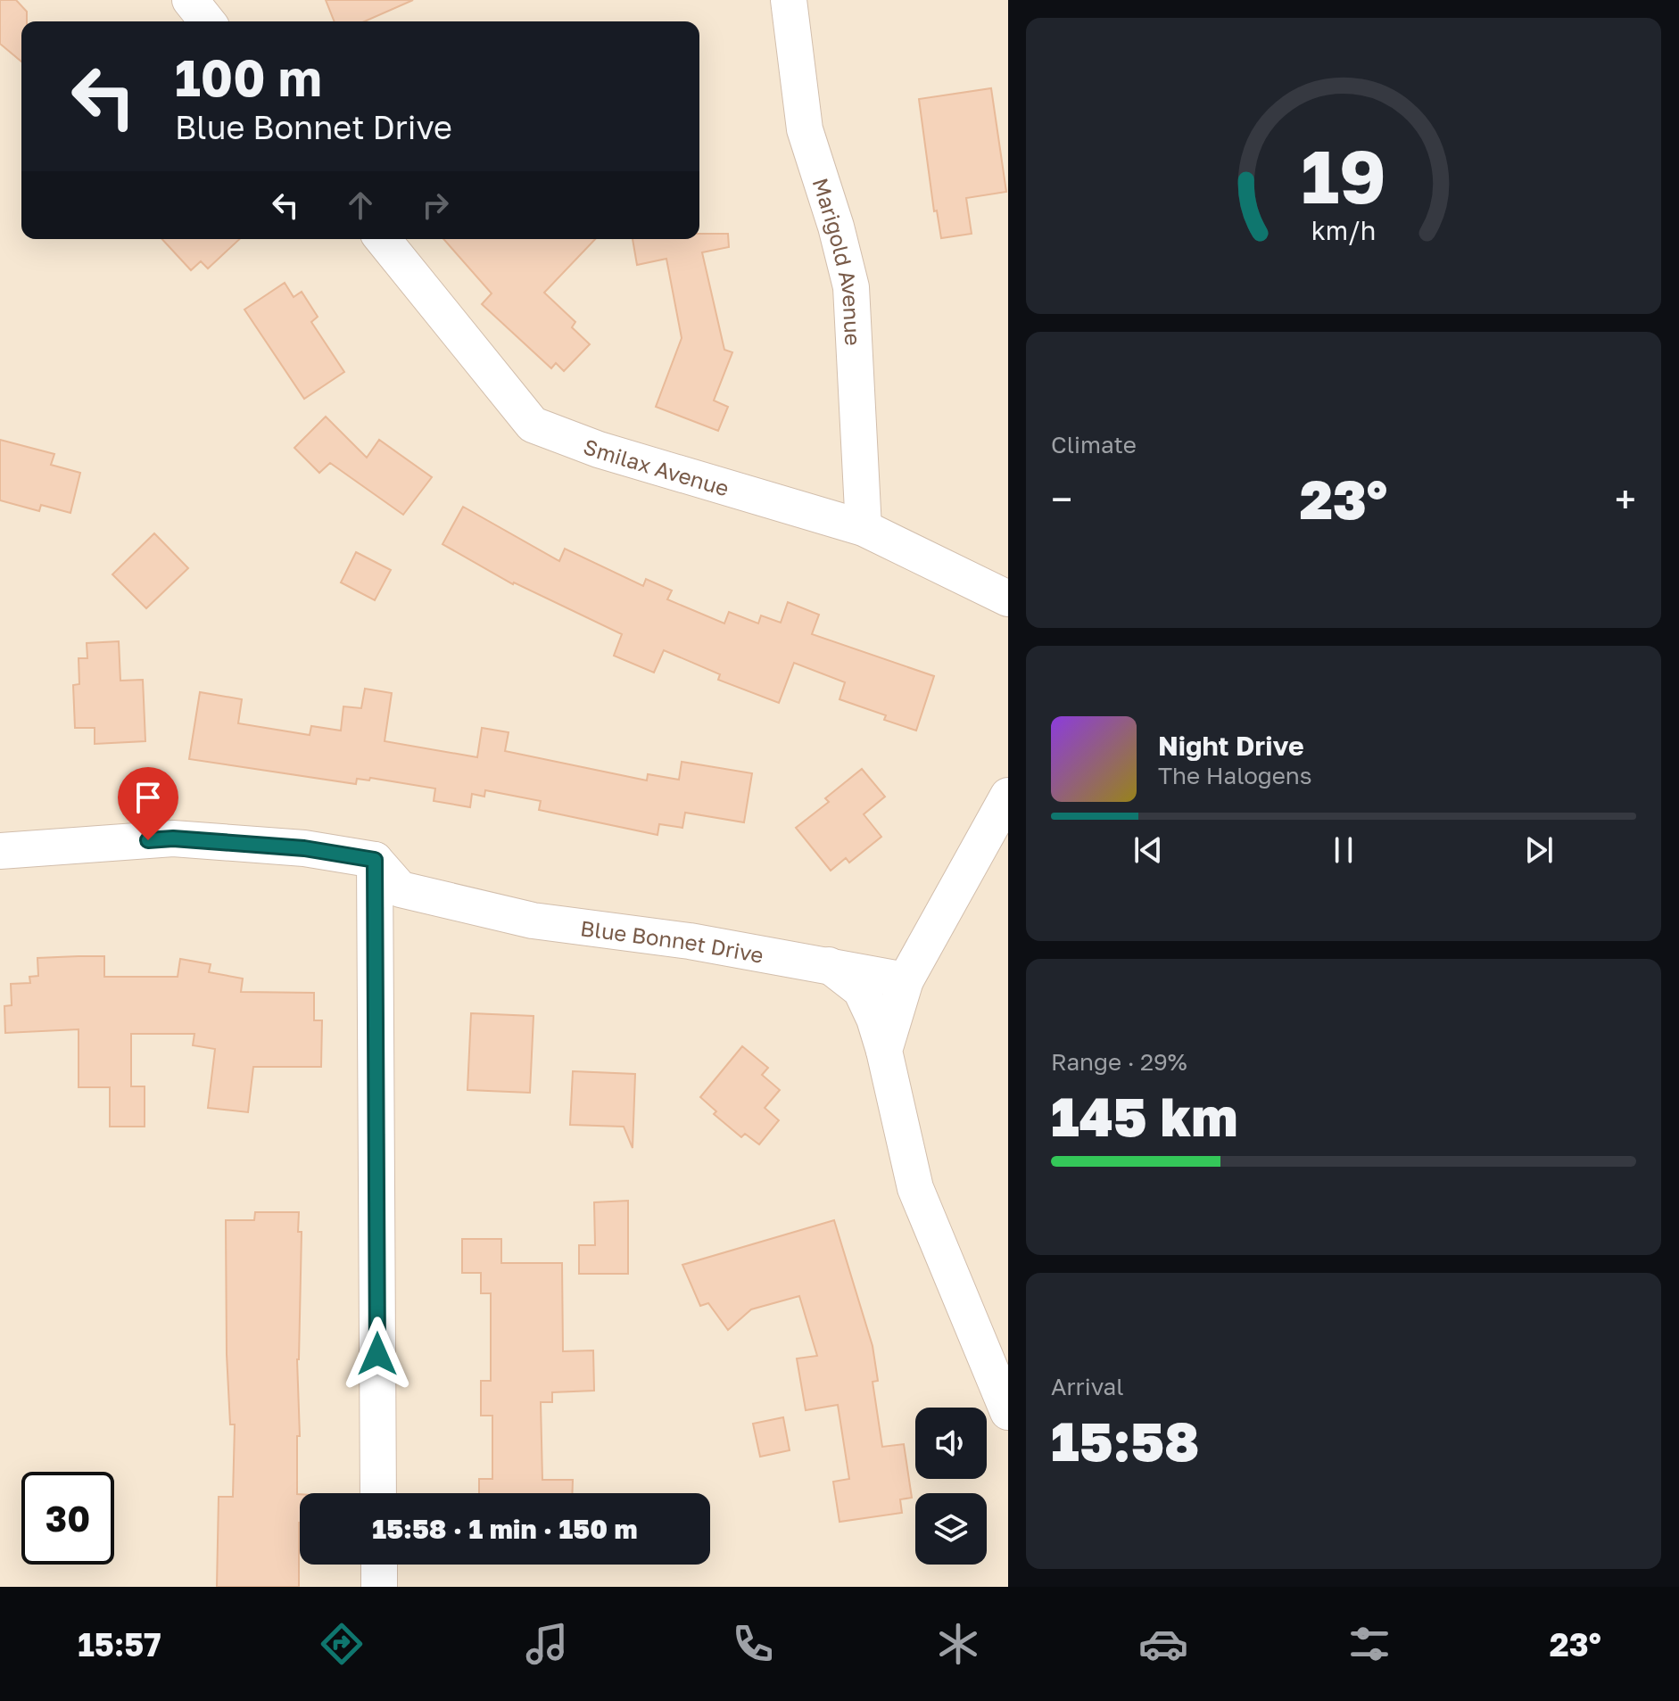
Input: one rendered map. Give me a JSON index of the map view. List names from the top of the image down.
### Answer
{
  "streets": {
    "street": ["Marigold Avenue", "Smilax Avenue", "Blue Bonnet Drive"]
  },
  "crossings": [
    ["Marigold Avenue", "Smilax Avenue"]
  ],
  "page": {
    "turn": ["100 m", "Blue Bonnet Drive"],
    "tile": [
      "Climate",
      ["Range · 29%", "145 km"],
      ["Arrival", "15:58"]
    ],
    "heat": ["−", "23°", "+"],
    "song": ["Night Drive", "The Halogens"],
    "limit": "30",
    "trip": "15:58 · 1 min · 150 m",
    "tabs": ["15:57", "23°"],
    "gauge": ["19", "km/h"]
  }
}
